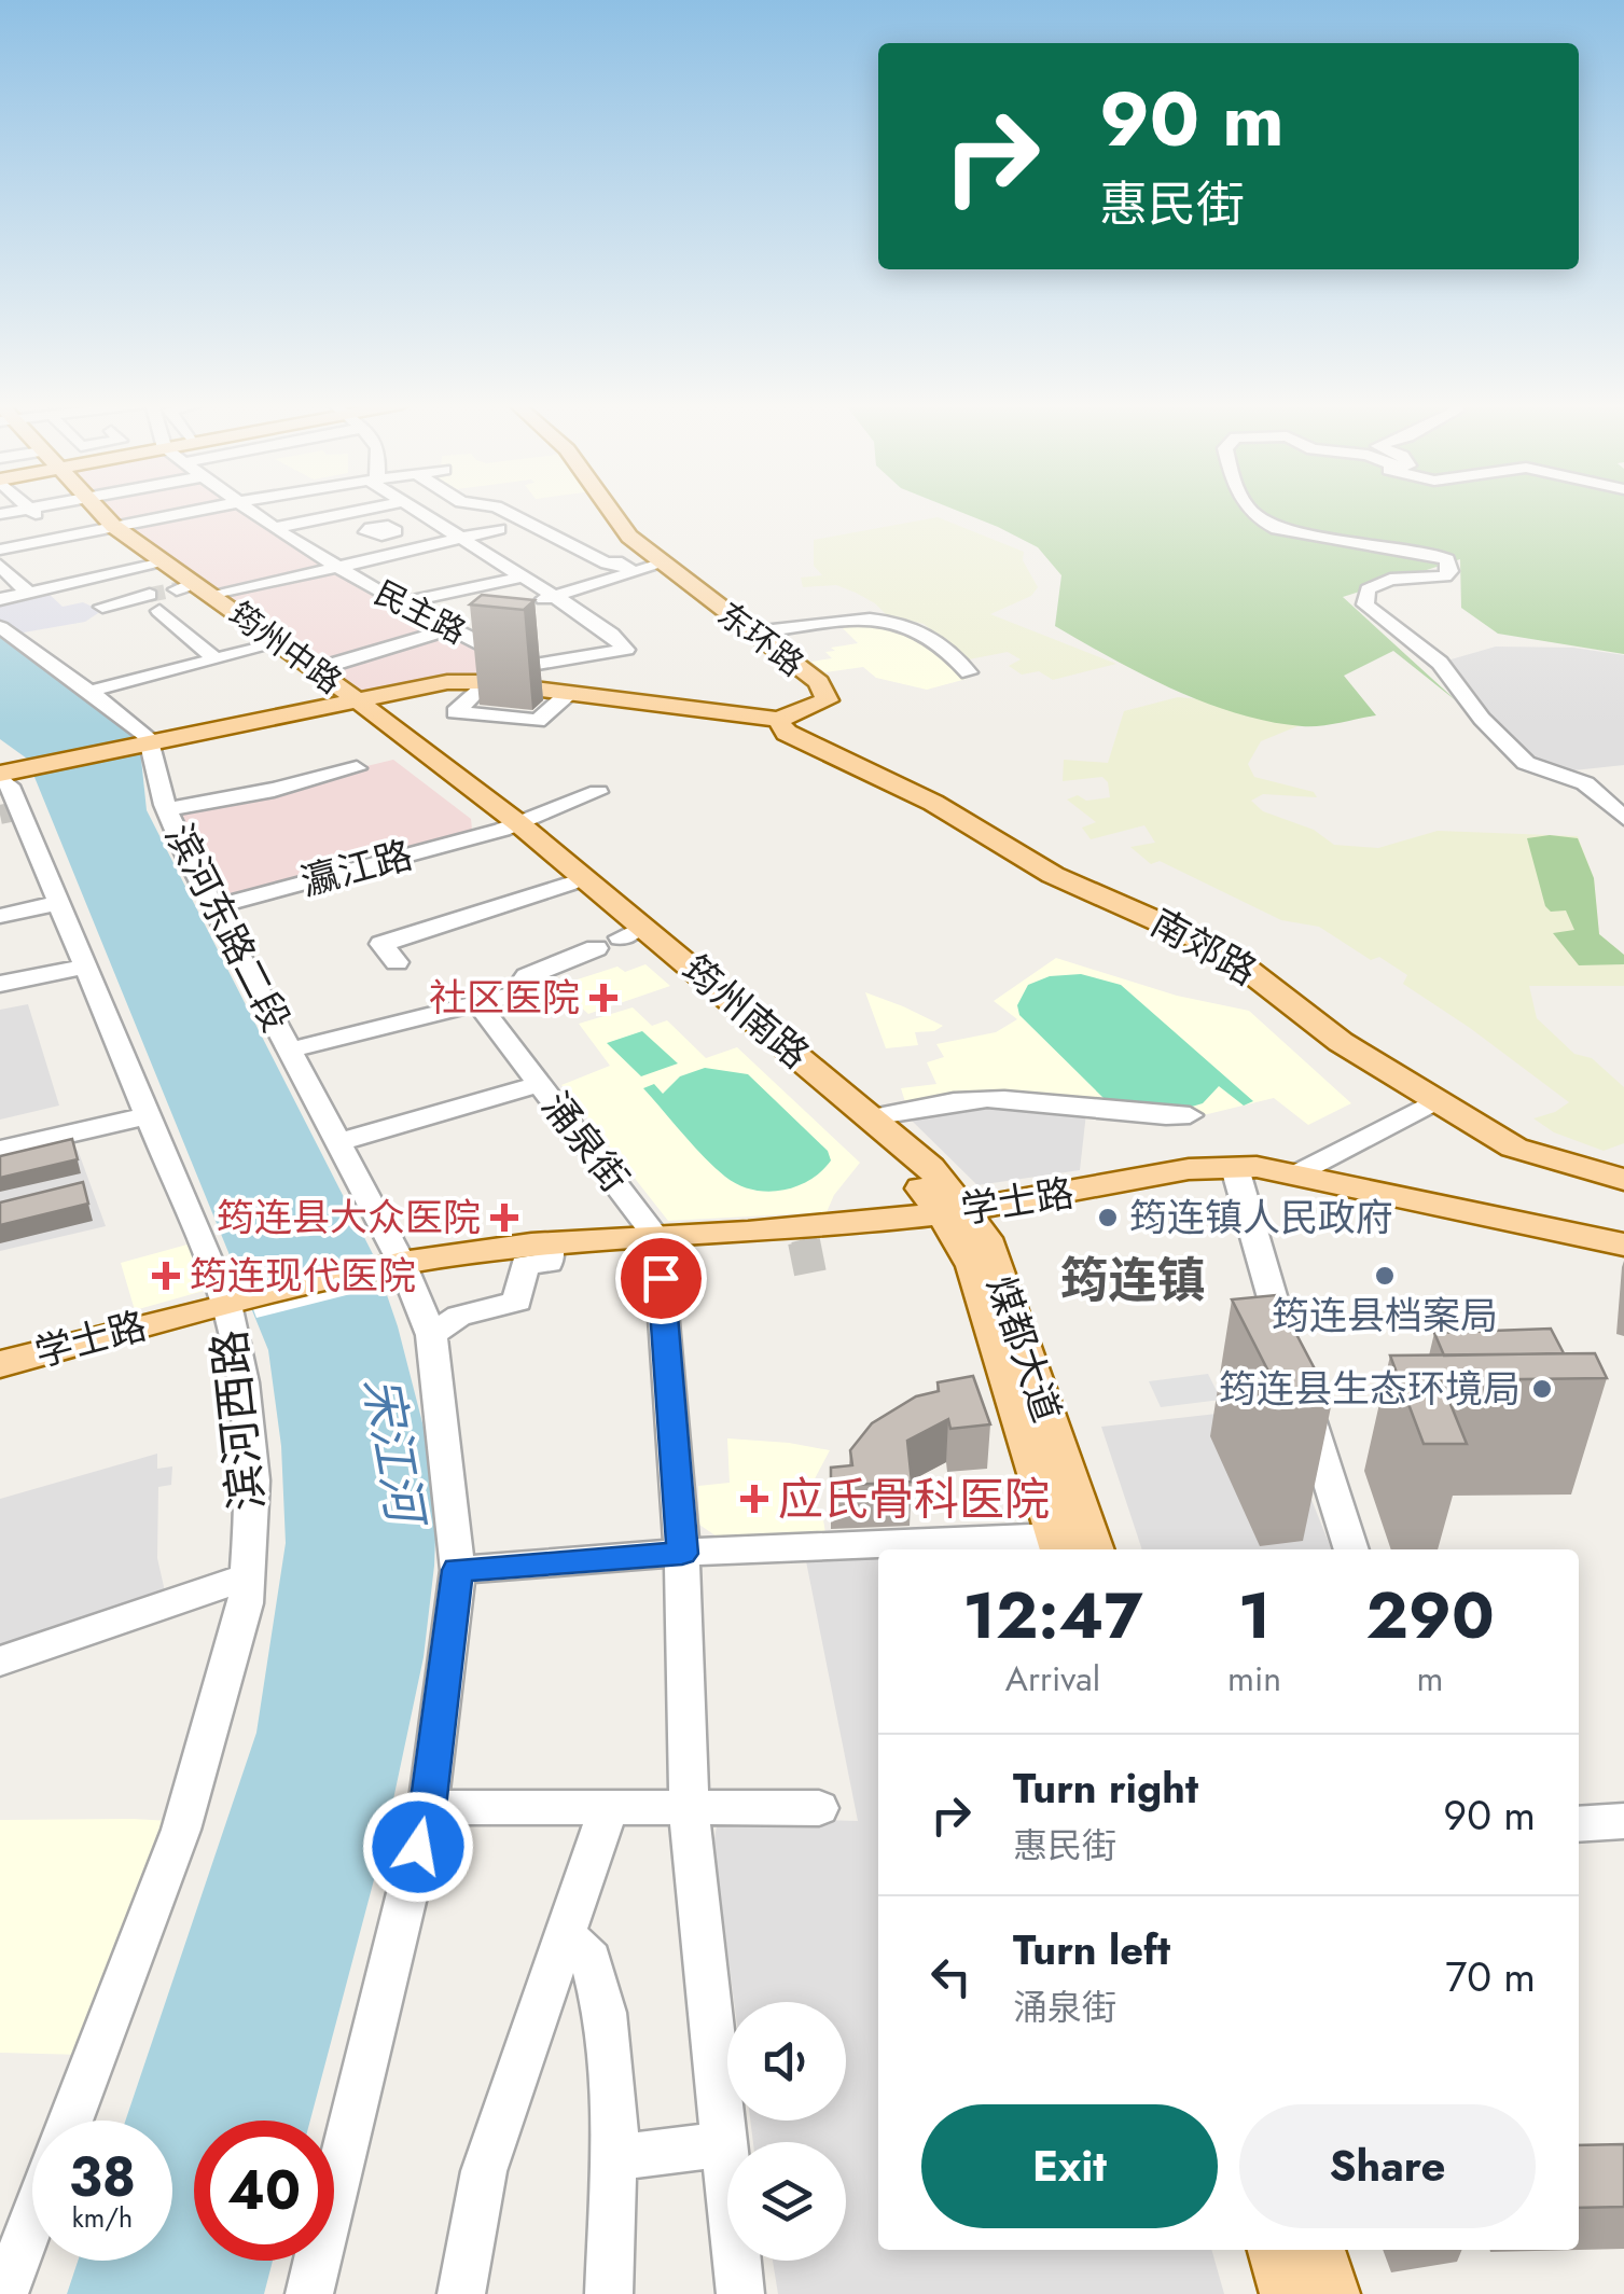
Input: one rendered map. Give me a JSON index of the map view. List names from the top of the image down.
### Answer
{
  "streets": {
    "main road": [
      "东环路",
      "筠州中路",
      "南郊路",
      "筠州南路",
      "学士路",
      "煤都大道"
    ],
    "street": [
      "民主路",
      "瀛江路",
      "滨河东路二段",
      "涌泉街",
      "滨河西路"
    ]
  },
  "crossings": [
    ["东环路", "南郊路"],
    ["筠州中路", "瀛江路"],
    ["筠州中路", "筠州南路"],
    ["瀛江路", "滨河东路二段"],
    ["瀛江路", "筠州南路"],
    ["滨河东路二段", "学士路"],
    ["筠州南路", "学士路"],
    ["筠州南路", "煤都大道"],
    ["涌泉街", "学士路"],
    ["学士路", "煤都大道"],
    ["学士路", "滨河西路"]
  ],
  "districts": ["筠连镇"],
  "water": ["宋江河"],
  "places": {
    "health": [
      "社区医院",
      "筠连县大众医院",
      "筠连现代医院",
      "应氏骨科医院"
    ],
    "other": ["筠连镇人民政府", "筠连县档案局", "筠连县生态环境局"]
  },
  "page": {
    "turn": ["90 m", "惠民街"],
    "eta": [
      "12:47",
      "Arrival",
      "1",
      "min",
      "290",
      "m"
    ],
    "list": [
      {
        "name": "Turn right",
        "note": "惠民街",
        "value": "90 m"
      },
      {
        "name": "Turn left",
        "note": "涌泉街",
        "value": "70 m"
      }
    ],
    "buttons": ["Exit", "Share"],
    "speed": "38 km/h",
    "limit": "40"
  }
}
